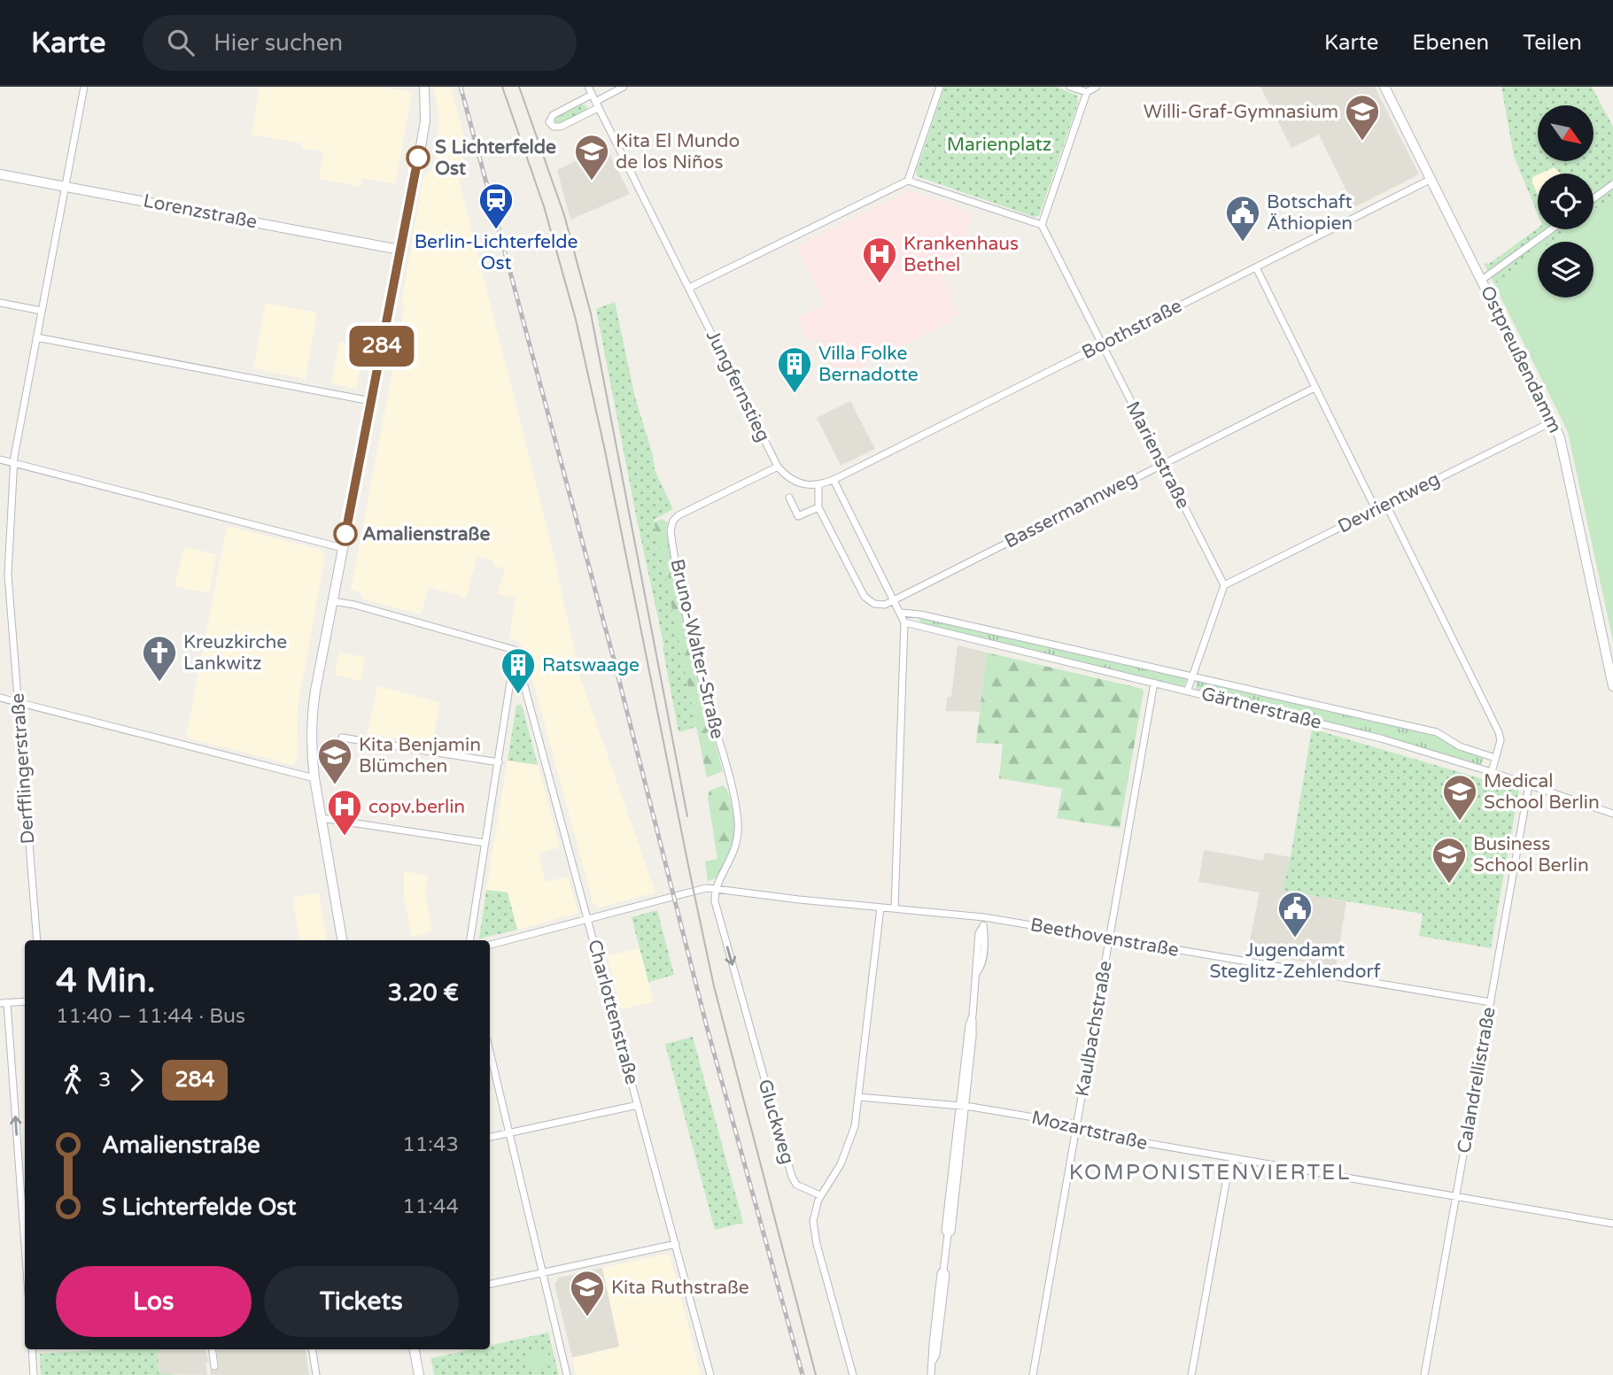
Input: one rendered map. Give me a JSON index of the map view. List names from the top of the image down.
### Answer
{
  "streets": {
    "street": [
      "Lorenzstraße",
      "Boothstraße",
      "Ostpreußendamm",
      "Jungfernstieg",
      "Marienstraße",
      "Devrientweg",
      "Bassermannweg",
      "Bruno-Walter-Straße",
      "Gärtnerstraße",
      "Derfflingerstraße",
      "Beethovenstraße",
      "Charlottenstraße",
      "Kaulbachstraße",
      "Calandrellistraße",
      "Gluckweg",
      "Mozartstraße"
    ]
  },
  "crossings": [
    ["Lorenzstraße", "Derfflingerstraße"],
    ["Boothstraße", "Ostpreußendamm"],
    ["Boothstraße", "Marienstraße"],
    ["Ostpreußendamm", "Devrientweg"],
    ["Jungfernstieg", "Bruno-Walter-Straße"],
    ["Marienstraße", "Devrientweg"],
    ["Marienstraße", "Bassermannweg"],
    ["Bruno-Walter-Straße", "Beethovenstraße"],
    ["Bruno-Walter-Straße", "Gluckweg"],
    ["Gärtnerstraße", "Kaulbachstraße"],
    ["Gärtnerstraße", "Calandrellistraße"],
    ["Beethovenstraße", "Charlottenstraße"],
    ["Beethovenstraße", "Kaulbachstraße"],
    ["Beethovenstraße", "Calandrellistraße"],
    ["Beethovenstraße", "Gluckweg"],
    ["Kaulbachstraße", "Mozartstraße"],
    ["Calandrellistraße", "Mozartstraße"]
  ],
  "one_way": ["Gluckweg"],
  "districts": ["KOMPONISTENVIERTEL"],
  "parks": ["Marienplatz"],
  "places": {
    "school or university": [
      "Willi-Graf-Gymnasium",
      "Kita El Mundo de los Niños",
      "Kita Benjamin Blümchen",
      "Medical School Berlin",
      "Business School Berlin",
      "Kita Ruthstraße"
    ],
    "other": ["S Lichterfelde Ost", "Amalienstraße"],
    "station": ["Berlin-Lichterfelde Ost"],
    "public building": ["Botschaft Äthiopien", "Jugendamt Steglitz-Zehlendorf"],
    "hospital": ["Krankenhaus Bethel", "copv.berlin"],
    "building": ["Villa Folke Bernadotte", "Ratswaage"],
    "church": ["Kreuzkirche Lankwitz"]
  },
  "lines": ["bus line 284"],
  "north": "bottom right",
  "page": {
    "header": "Karte",
    "search": "Hier suchen",
    "nav": ["Karte", "Ebenen", "Teilen"],
    "on_map": "284",
    "heading": ["4 Min.", "11:40 – 11:44 · Bus", "3.20 €"],
    "legs": ["3", "284"],
    "list": [
      {
        "name": "Amalienstraße",
        "value": "11:43"
      },
      {
        "name": "S Lichterfelde Ost",
        "value": "11:44"
      }
    ],
    "buttons": ["Los", "Tickets"]
  }
}
